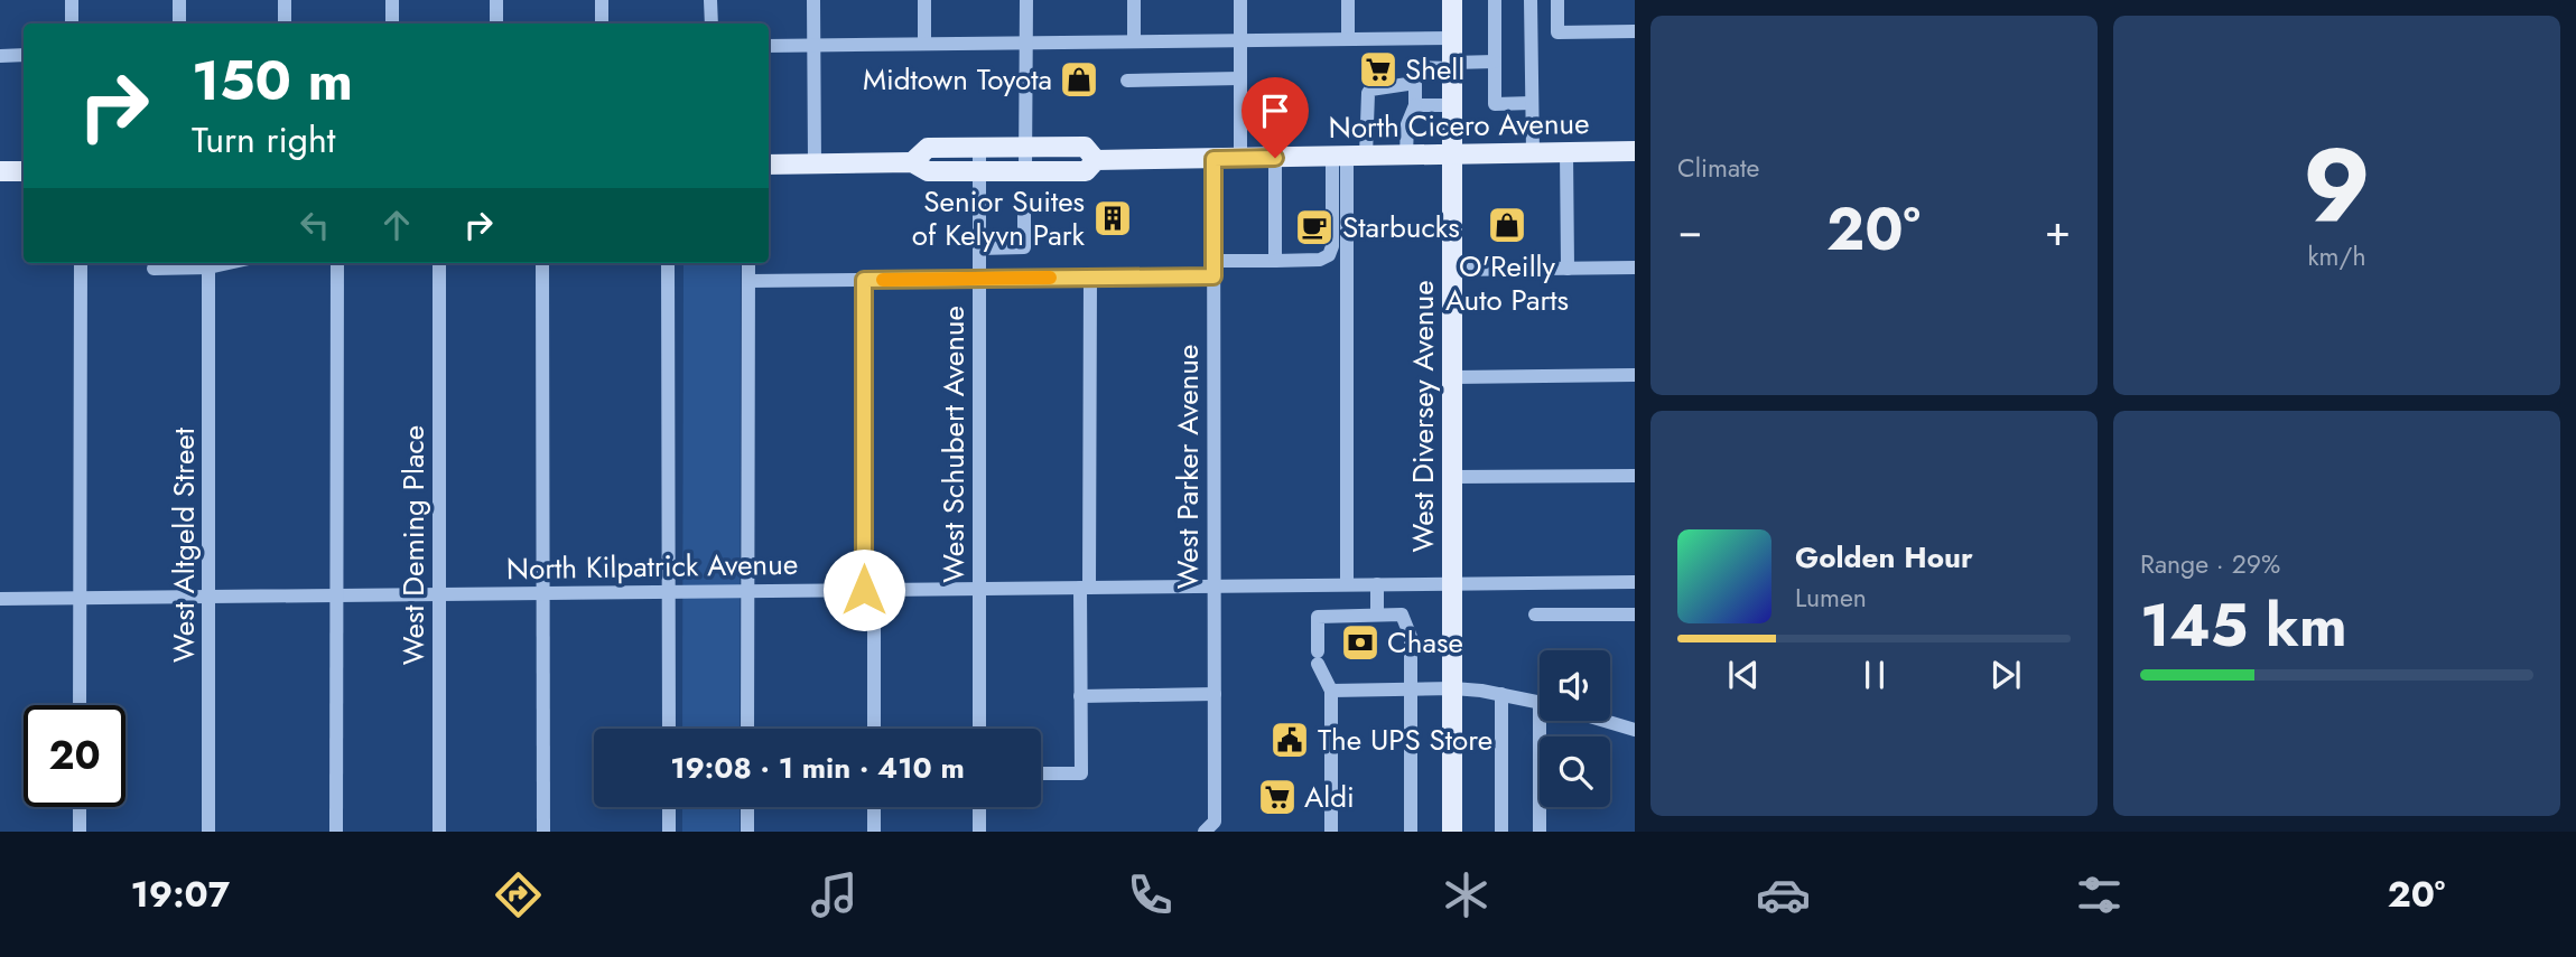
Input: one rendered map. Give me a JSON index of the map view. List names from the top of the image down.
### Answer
{
  "streets": {
    "main road": ["North Cicero Avenue", "West Diversey Avenue"],
    "street": [
      "West Schubert Avenue",
      "West Parker Avenue",
      "West Altgeld Street",
      "West Deming Place",
      "North Kilpatrick Avenue"
    ]
  },
  "crossings": [
    ["North Cicero Avenue", "West Diversey Avenue"],
    ["North Cicero Avenue", "West Schubert Avenue"],
    ["North Cicero Avenue", "West Parker Avenue"],
    ["West Diversey Avenue", "North Kilpatrick Avenue"],
    ["West Schubert Avenue", "North Kilpatrick Avenue"],
    ["West Parker Avenue", "North Kilpatrick Avenue"],
    ["West Altgeld Street", "North Kilpatrick Avenue"],
    ["West Deming Place", "North Kilpatrick Avenue"]
  ],
  "places": {
    "supermarket": ["Shell", "Aldi"],
    "shop": ["Midtown Toyota", "O'Reilly Auto Parts"],
    "building": ["Senior Suites of Kelyvn Park"],
    "cafe": ["Starbucks"],
    "bank": ["Chase"],
    "public building": ["The UPS Store"]
  },
  "page": {
    "tile": [
      "Climate",
      ["9", "km/h"],
      ["Range · 29%", "145 km"]
    ],
    "turn": ["150 m", "Turn right"],
    "heat": ["−", "20°", "+"],
    "song": ["Golden Hour", "Lumen"],
    "limit": "20",
    "trip": "19:08 · 1 min · 410 m",
    "tabs": ["19:07", "20°"]
  }
}
